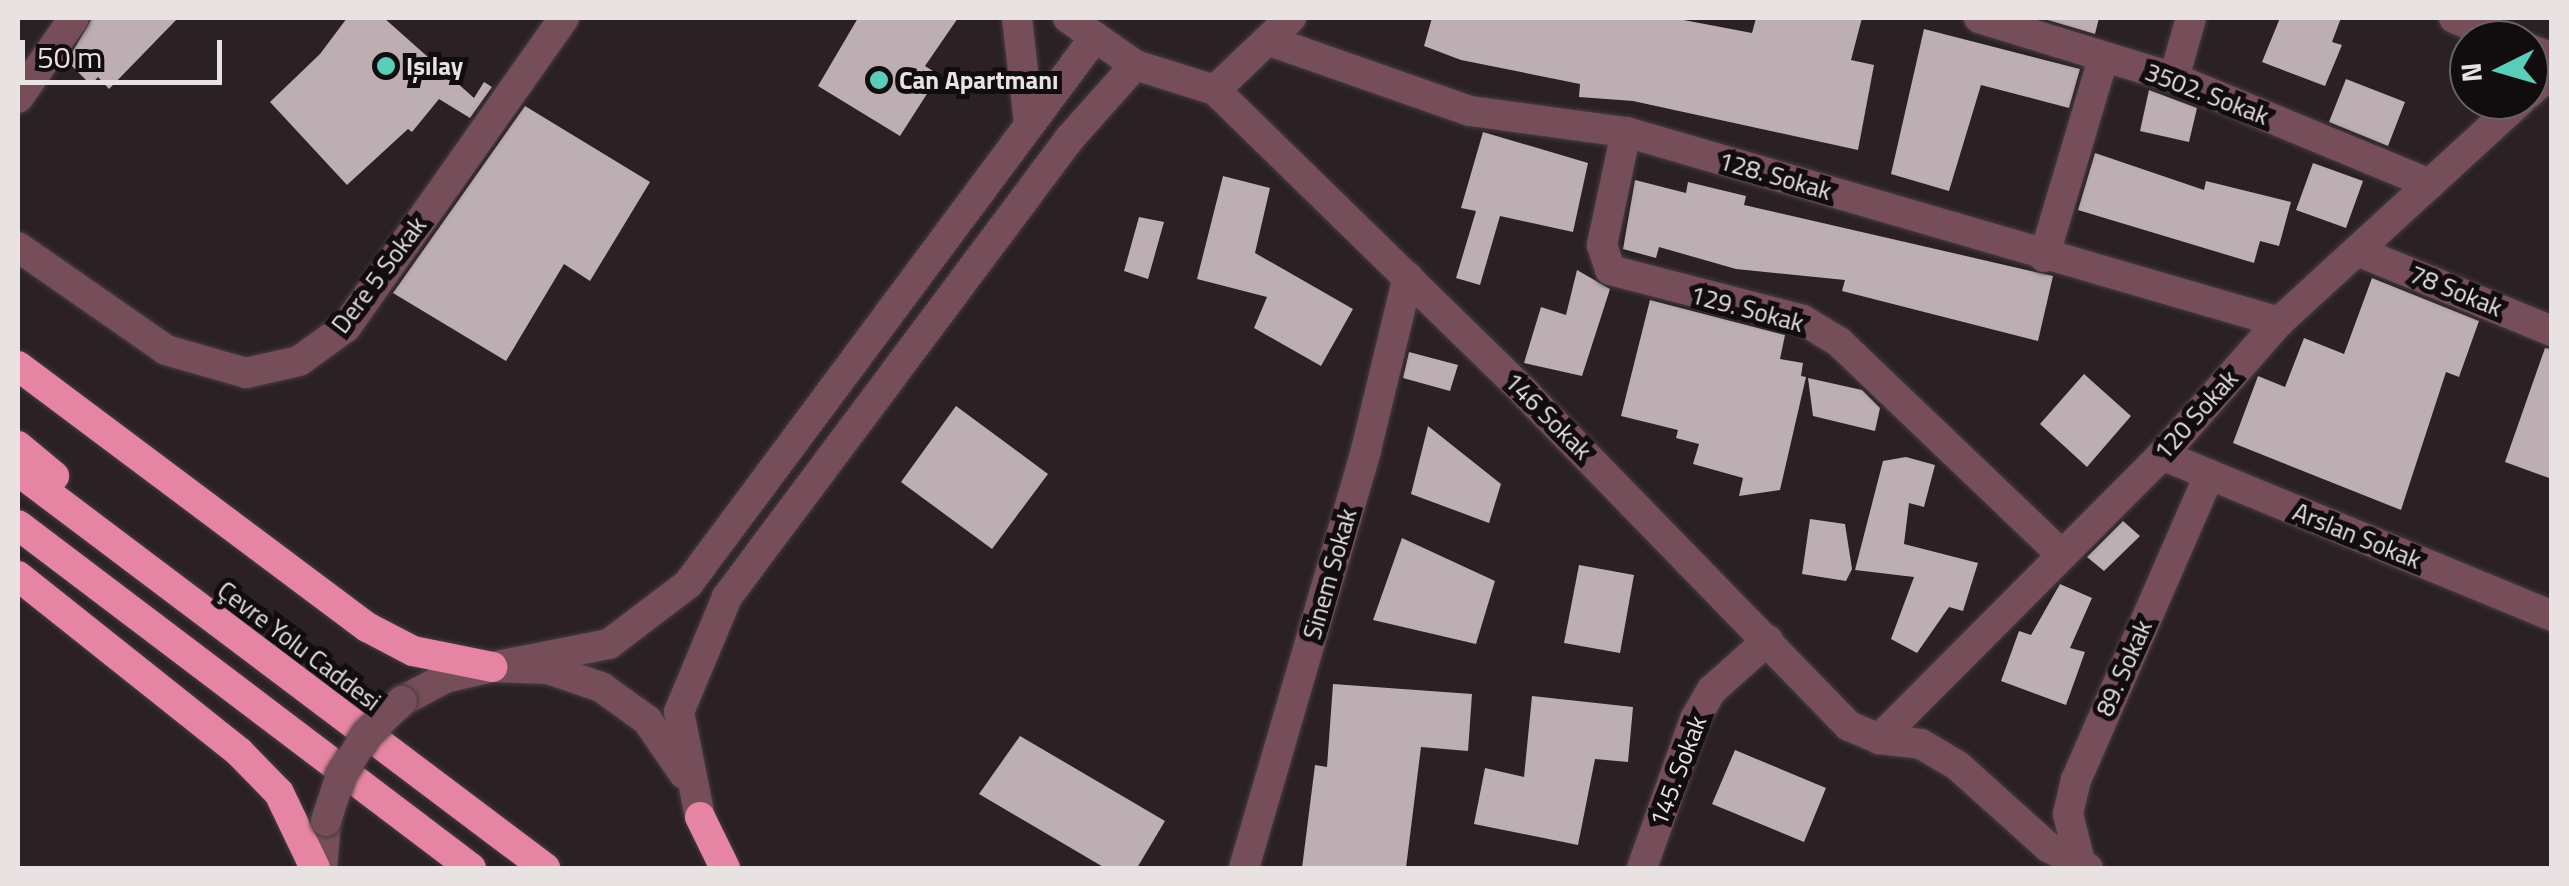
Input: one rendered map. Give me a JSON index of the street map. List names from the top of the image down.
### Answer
{
  "streets": {
    "highway": ["Çevre Yolu Caddesi"],
    "street": [
      "3502. Sokak",
      "128. Sokak",
      "Dere 5 Sokak",
      "78 Sokak",
      "129. Sokak",
      "120 Sokak",
      "146 Sokak",
      "Arslan Sokak",
      "Sinem Sokak",
      "89. Sokak",
      "145. Sokak"
    ]
  },
  "crossings": [
    ["3502. Sokak", "120 Sokak"],
    ["128. Sokak", "129. Sokak"],
    ["128. Sokak", "120 Sokak"],
    ["78 Sokak", "120 Sokak"],
    ["129. Sokak", "120 Sokak"],
    ["120 Sokak", "146 Sokak"],
    ["120 Sokak", "Arslan Sokak"],
    ["146 Sokak", "Sinem Sokak"],
    ["146 Sokak", "89. Sokak"],
    ["146 Sokak", "145. Sokak"],
    ["Arslan Sokak", "89. Sokak"]
  ],
  "places": ["Işılay", "Can Apartmanı"],
  "scale_bar": "50 m",
  "north": "left"
}
